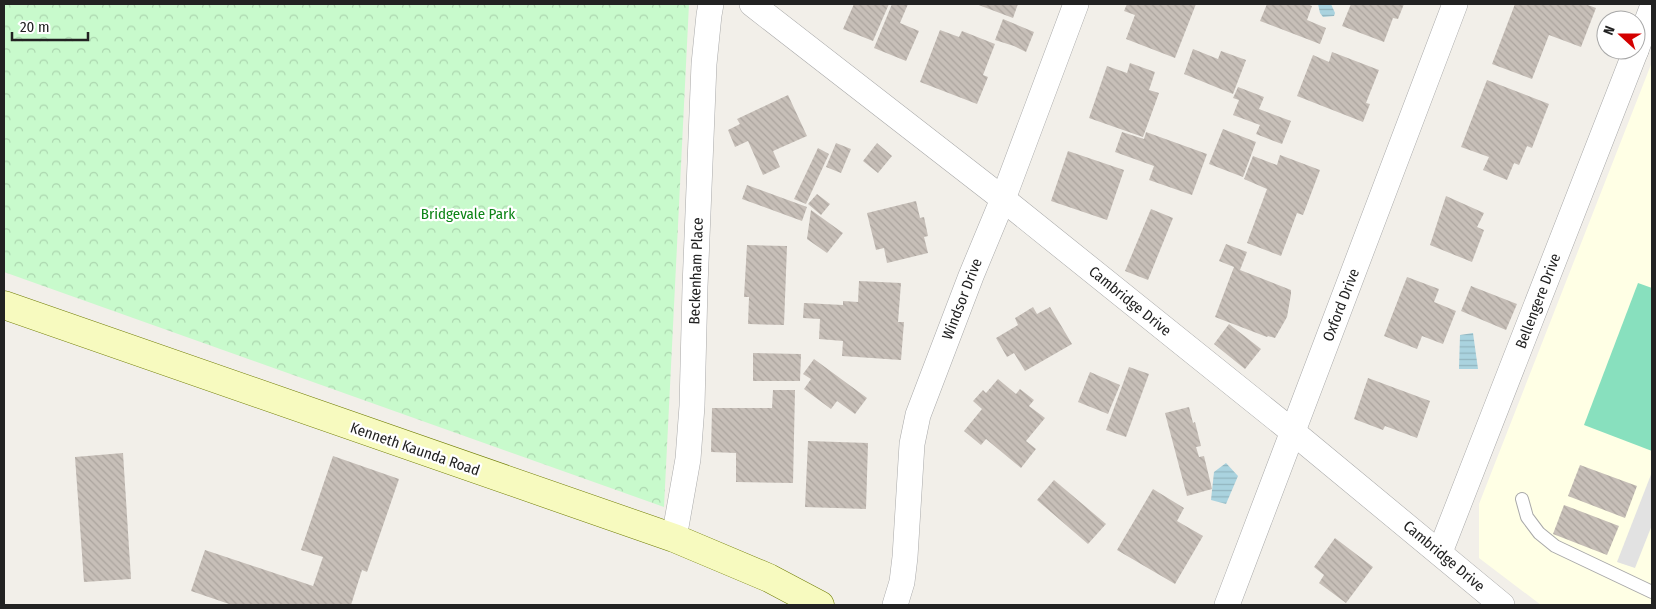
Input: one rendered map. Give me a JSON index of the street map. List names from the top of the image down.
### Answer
{
  "streets": {
    "main road": ["Kenneth Kaunda Road"],
    "street": [
      "Beckenham Place",
      "Windsor Drive",
      "Cambridge Drive",
      "Bellengere Drive",
      "Oxford Drive"
    ]
  },
  "crossings": [
    ["Beckenham Place", "Kenneth Kaunda Road"],
    ["Windsor Drive", "Cambridge Drive"],
    ["Cambridge Drive", "Bellengere Drive"],
    ["Cambridge Drive", "Oxford Drive"]
  ],
  "parks": ["Bridgevale Park"],
  "scale_bar": "20 m",
  "north": "left"
}
